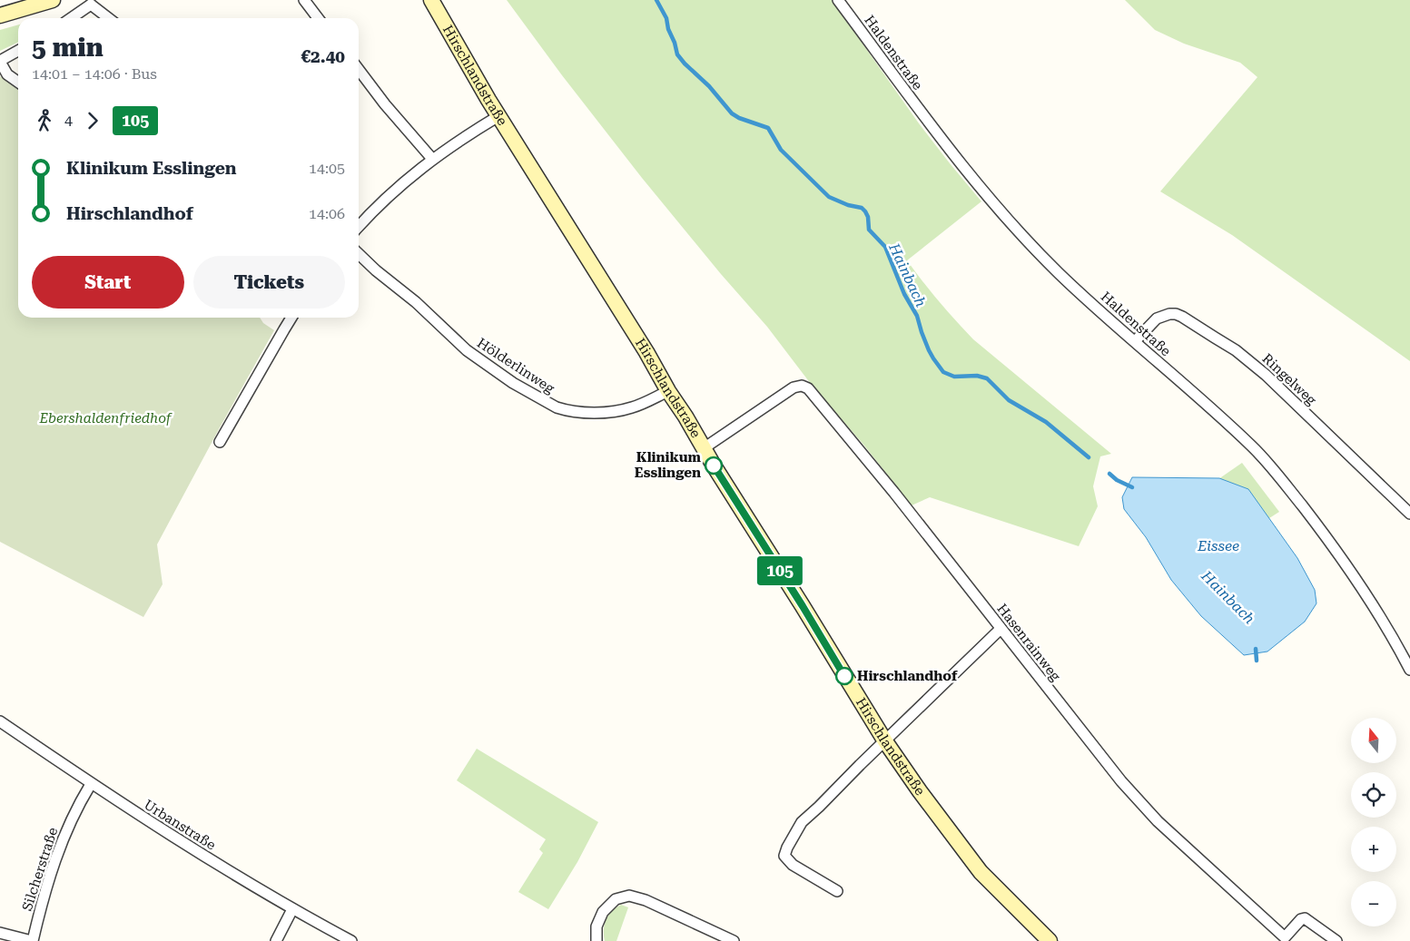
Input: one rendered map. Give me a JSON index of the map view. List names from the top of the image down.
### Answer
{
  "streets": {
    "street": [
      "Haldenstraße",
      "Hirschlandstraße",
      "Hölderlinweg",
      "Ringelweg",
      "Hasenrainweg",
      "Urbanstraße",
      "Silcherstraße"
    ]
  },
  "crossings": [
    ["Haldenstraße", "Ringelweg"],
    ["Hirschlandstraße", "Hölderlinweg"],
    ["Hirschlandstraße", "Hasenrainweg"],
    ["Urbanstraße", "Silcherstraße"]
  ],
  "water": ["Hainbach", "Eissee"],
  "parks": ["Ebershaldenfriedhof"],
  "places": ["Klinikum Esslingen", "Hirschlandhof"],
  "lines": ["bus line 105"],
  "north": "top",
  "page": {
    "on_map": "105",
    "heading": ["5 min", "14:01 – 14:06 · Bus", "€2.40"],
    "legs": ["4", "105"],
    "list": [
      {
        "name": "Klinikum Esslingen",
        "value": "14:05"
      },
      {
        "name": "Hirschlandhof",
        "value": "14:06"
      }
    ],
    "buttons": ["Start", "Tickets"],
    "map_buttons": ["+", "−"]
  }
}
